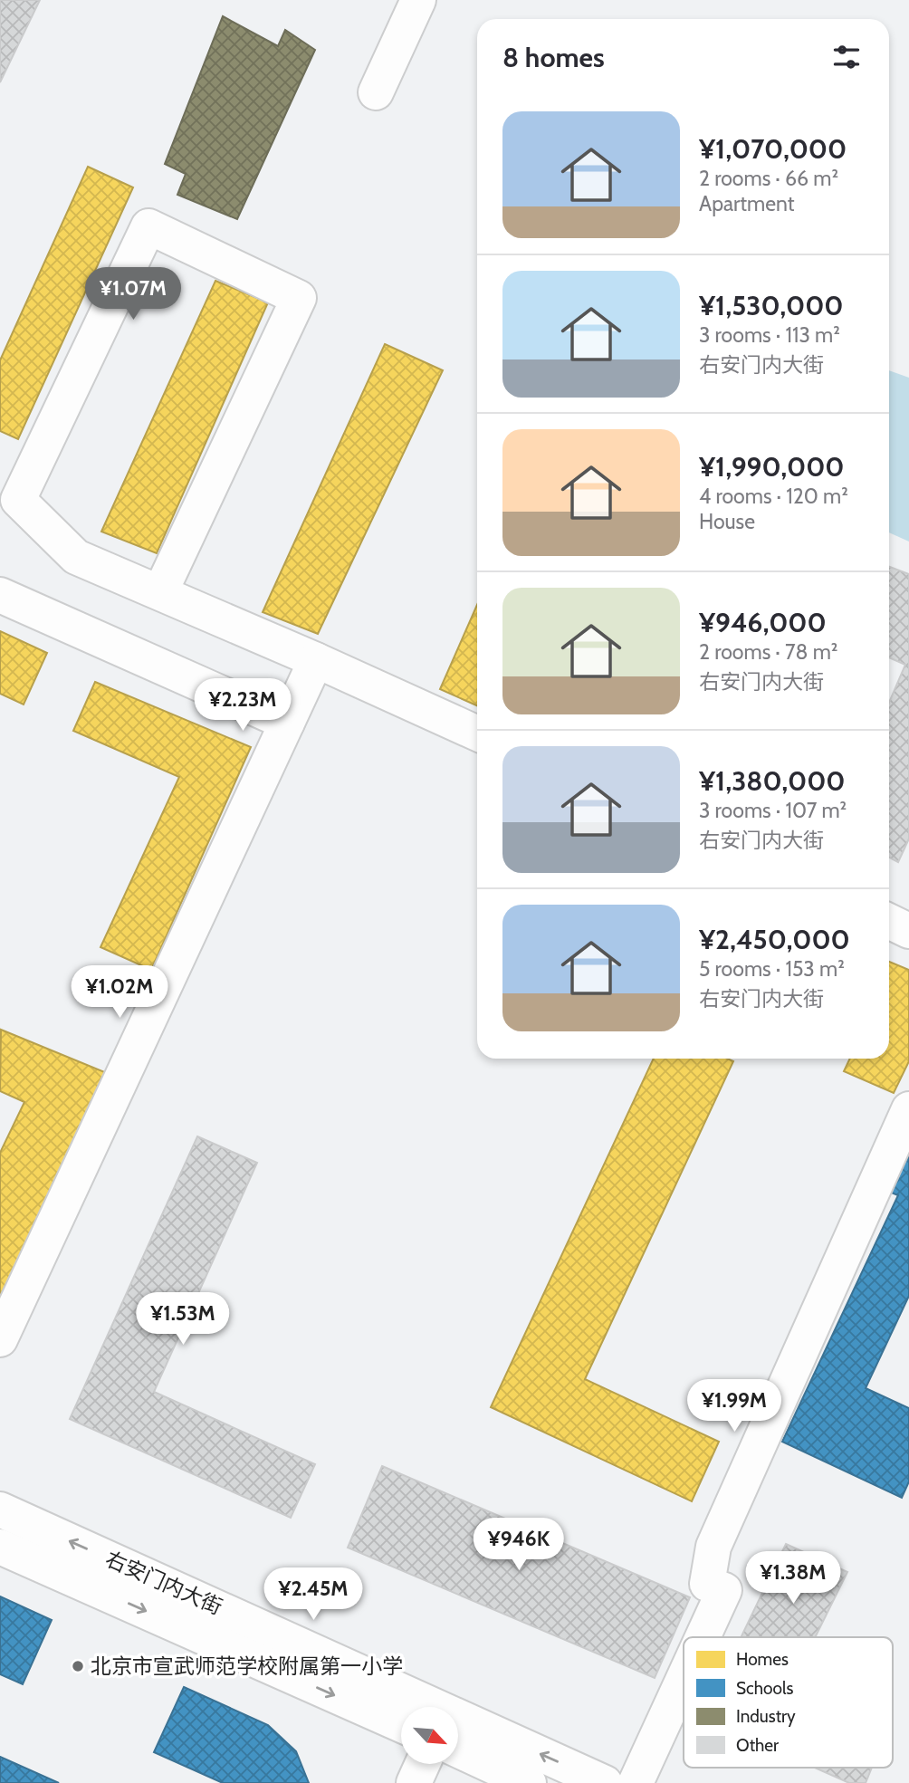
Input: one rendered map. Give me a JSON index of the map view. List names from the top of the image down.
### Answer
{
  "streets": {
    "street": ["右安门内大街"]
  },
  "places": ["北京市宣武师范学校附属第一小学"],
  "legend": [
    "Homes",
    "Schools",
    "Industry",
    "Other"
  ],
  "north": "bottom right",
  "page": {
    "heading": "8 homes",
    "list": [
      {
        "name": "¥1,070,000",
        "note": "2 rooms · 66 m² · Apartment"
      },
      {
        "name": "¥1,530,000",
        "note": "3 rooms · 113 m² · 右安门内大街"
      },
      {
        "name": "¥1,990,000",
        "note": "4 rooms · 120 m² · House"
      },
      {
        "name": "¥946,000",
        "note": "2 rooms · 78 m² · 右安门内大街"
      },
      {
        "name": "¥1,380,000",
        "note": "3 rooms · 107 m² · 右安门内大街"
      },
      {
        "name": "¥2,450,000",
        "note": "5 rooms · 153 m² · 右安门内大街"
      }
    ],
    "price": [
      "¥1.07M",
      "¥2.23M",
      "¥1.02M",
      "¥1.53M",
      "¥1.99M",
      "¥946K",
      "¥1.38M",
      "¥2.45M"
    ]
  }
}
